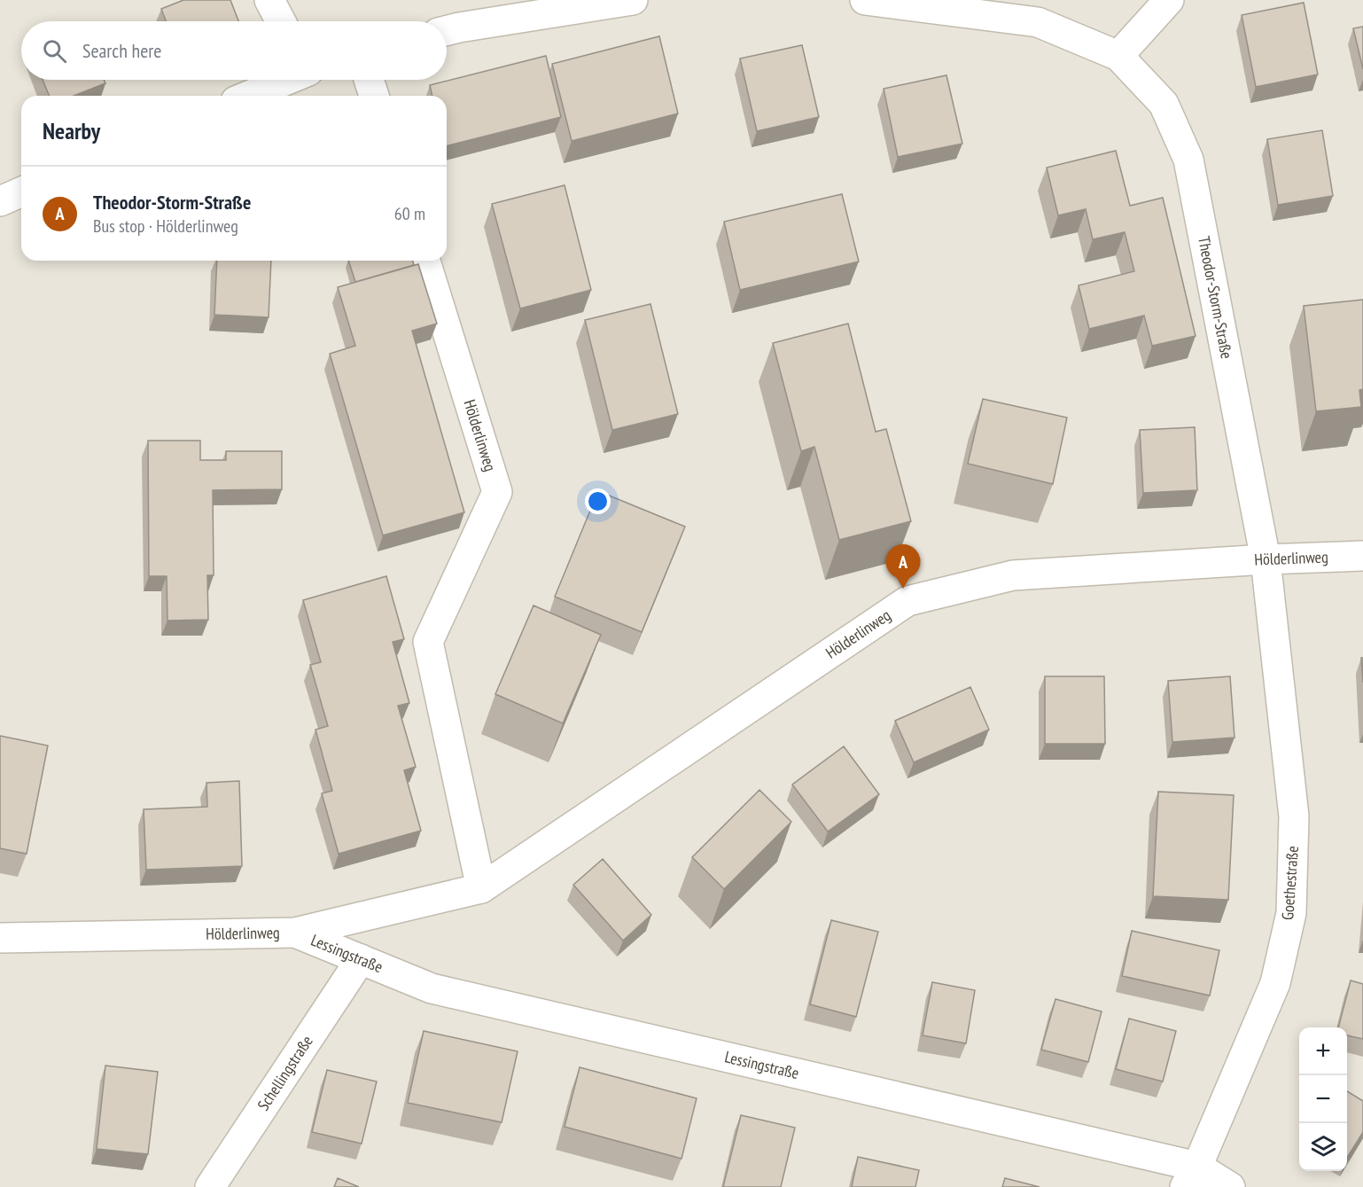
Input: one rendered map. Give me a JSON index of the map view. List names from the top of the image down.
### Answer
{
  "streets": {
    "street": [
      "Theodor-Storm-Straße",
      "Hölderlinweg",
      "Goethestraße",
      "Lessingstraße",
      "Schellingstraße"
    ]
  },
  "crossings": [
    ["Theodor-Storm-Straße", "Hölderlinweg"],
    ["Theodor-Storm-Straße", "Goethestraße"],
    ["Hölderlinweg", "Goethestraße"],
    ["Hölderlinweg", "Lessingstraße"],
    ["Goethestraße", "Lessingstraße"],
    ["Lessingstraße", "Schellingstraße"]
  ],
  "page": {
    "search": "Search here",
    "heading": "Nearby",
    "list": [
      {
        "mark": "A",
        "name": "Theodor-Storm-Straße",
        "note": "Bus stop · Hölderlinweg",
        "value": "60 m"
      }
    ],
    "pins": "A",
    "map_buttons": ["+", "−"]
  }
}
